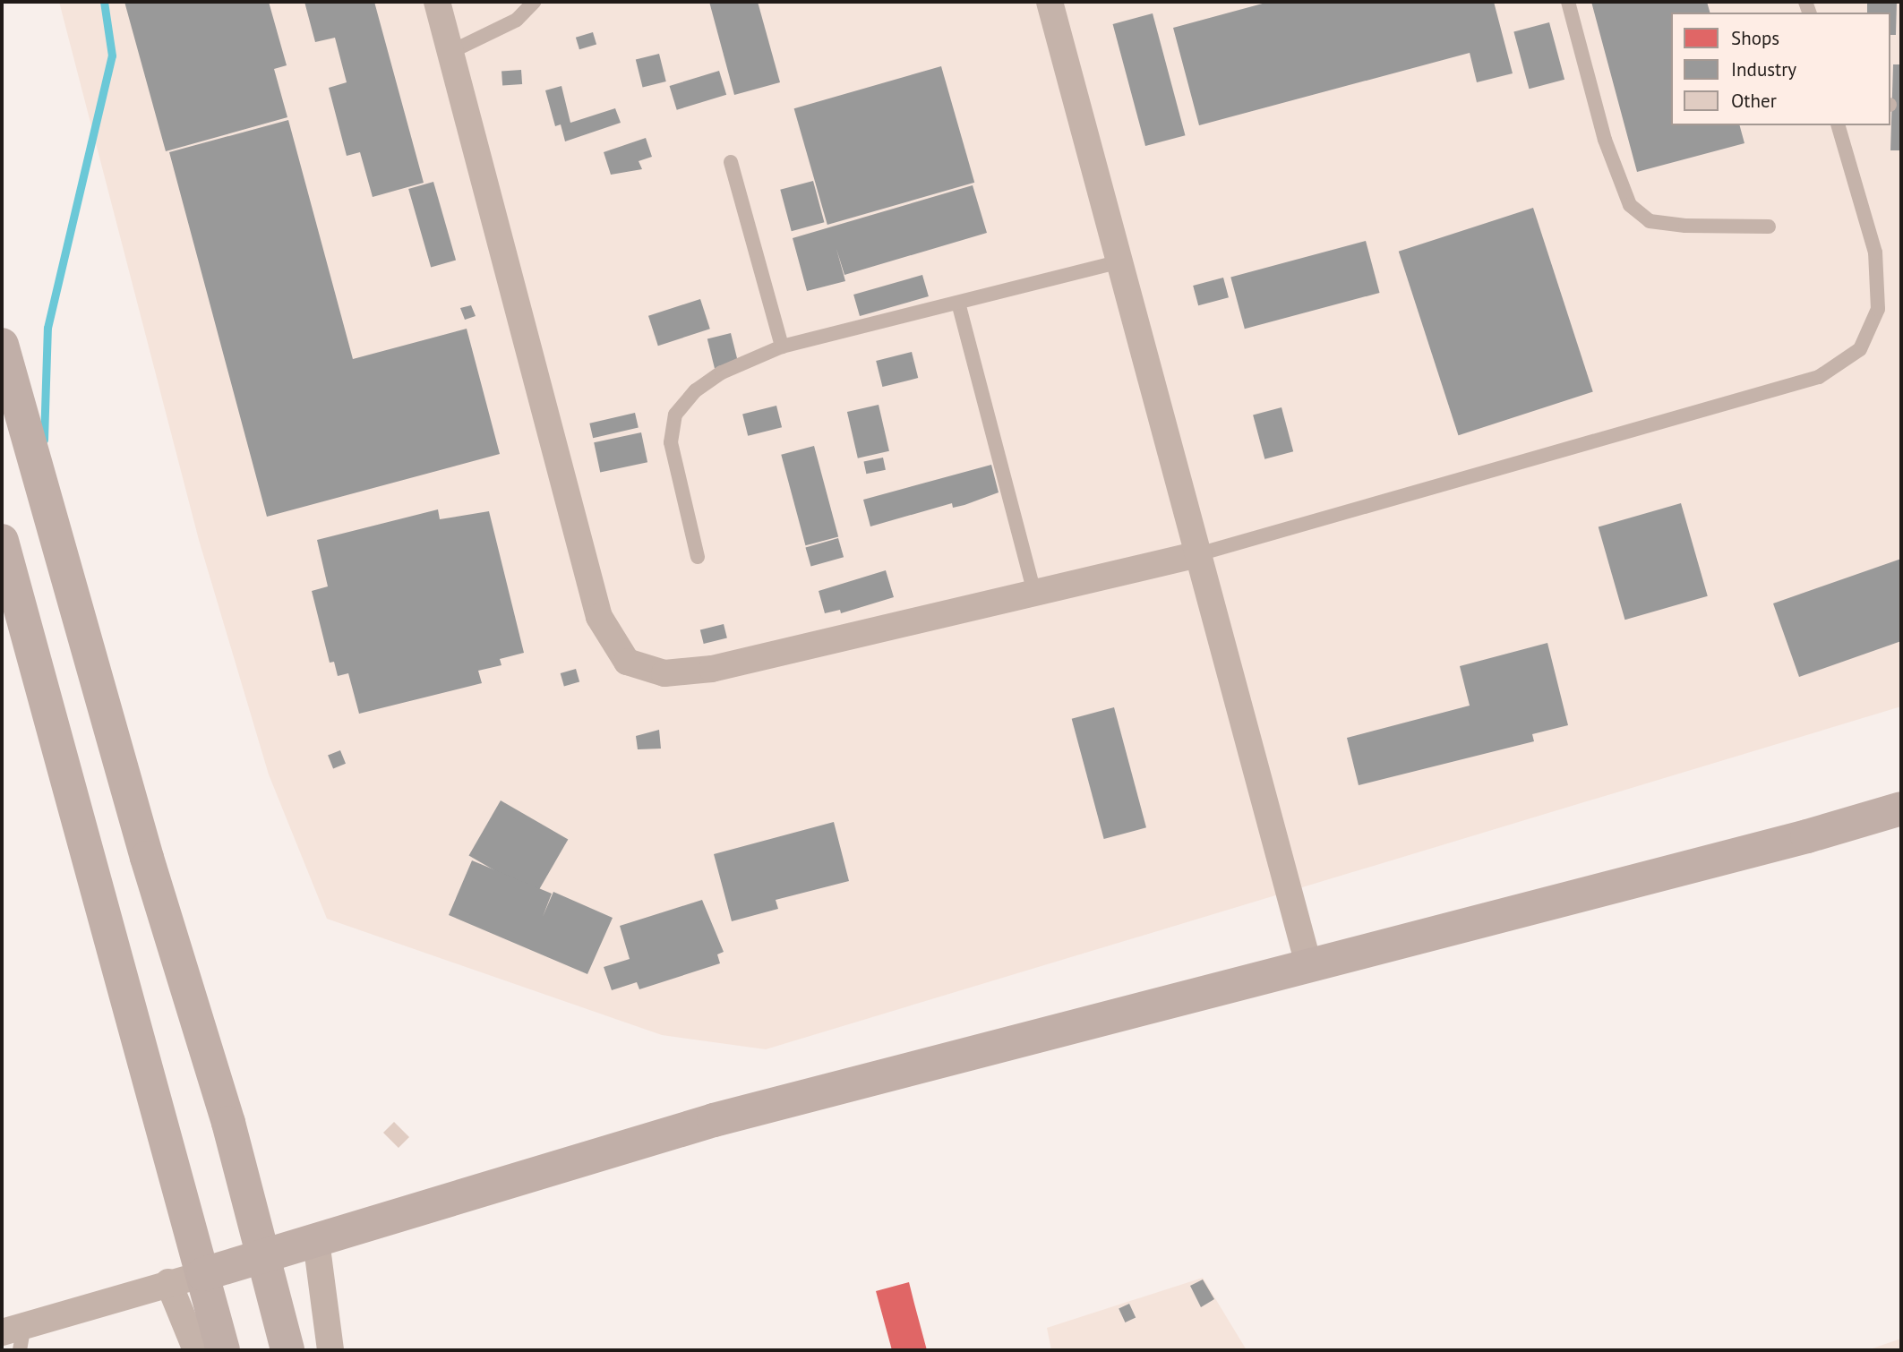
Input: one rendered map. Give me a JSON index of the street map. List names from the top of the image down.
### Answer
{
  "legend": ["Shops", "Industry", "Other"]
}
